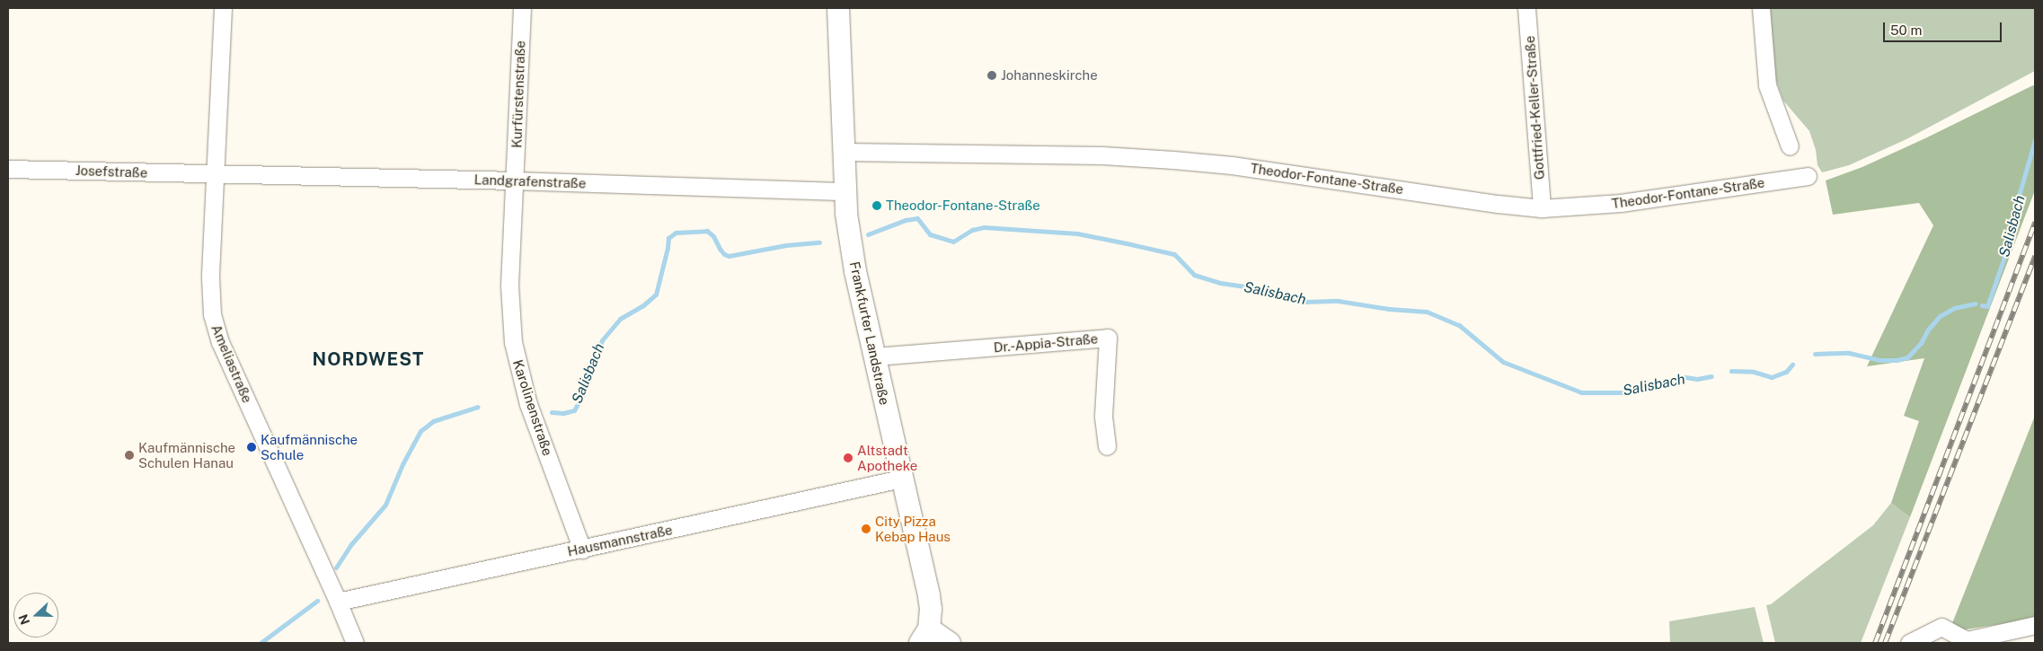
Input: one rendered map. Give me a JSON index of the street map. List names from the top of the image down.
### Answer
{
  "streets": {
    "main road": ["Frankfurter Landstraße"],
    "street": [
      "Kurfürstenstraße",
      "Gottfried-Keller-Straße",
      "Josefstraße",
      "Theodor-Fontane-Straße",
      "Landgrafenstraße",
      "Dr.-Appia-Straße",
      "Ameliastraße",
      "Karolinenstraße",
      "Hausmannstraße"
    ]
  },
  "crossings": [
    ["Kurfürstenstraße", "Landgrafenstraße"],
    ["Kurfürstenstraße", "Karolinenstraße"],
    ["Gottfried-Keller-Straße", "Theodor-Fontane-Straße"],
    ["Josefstraße", "Landgrafenstraße"],
    ["Josefstraße", "Ameliastraße"],
    ["Theodor-Fontane-Straße", "Frankfurter Landstraße"],
    ["Landgrafenstraße", "Frankfurter Landstraße"],
    ["Landgrafenstraße", "Ameliastraße"],
    ["Landgrafenstraße", "Karolinenstraße"],
    ["Frankfurter Landstraße", "Dr.-Appia-Straße"],
    ["Frankfurter Landstraße", "Hausmannstraße"],
    ["Ameliastraße", "Hausmannstraße"],
    ["Karolinenstraße", "Hausmannstraße"]
  ],
  "districts": ["NORDWEST"],
  "water": ["Salisbach"],
  "places": [
    "Johanneskirche",
    "Theodor-Fontane-Straße",
    "Kaufmännische Schule",
    "Kaufmännische Schulen Hanau",
    "Altstadt Apotheke",
    "City Pizza Kebap Haus"
  ],
  "scale_bar": "50 m",
  "north": "left"
}
